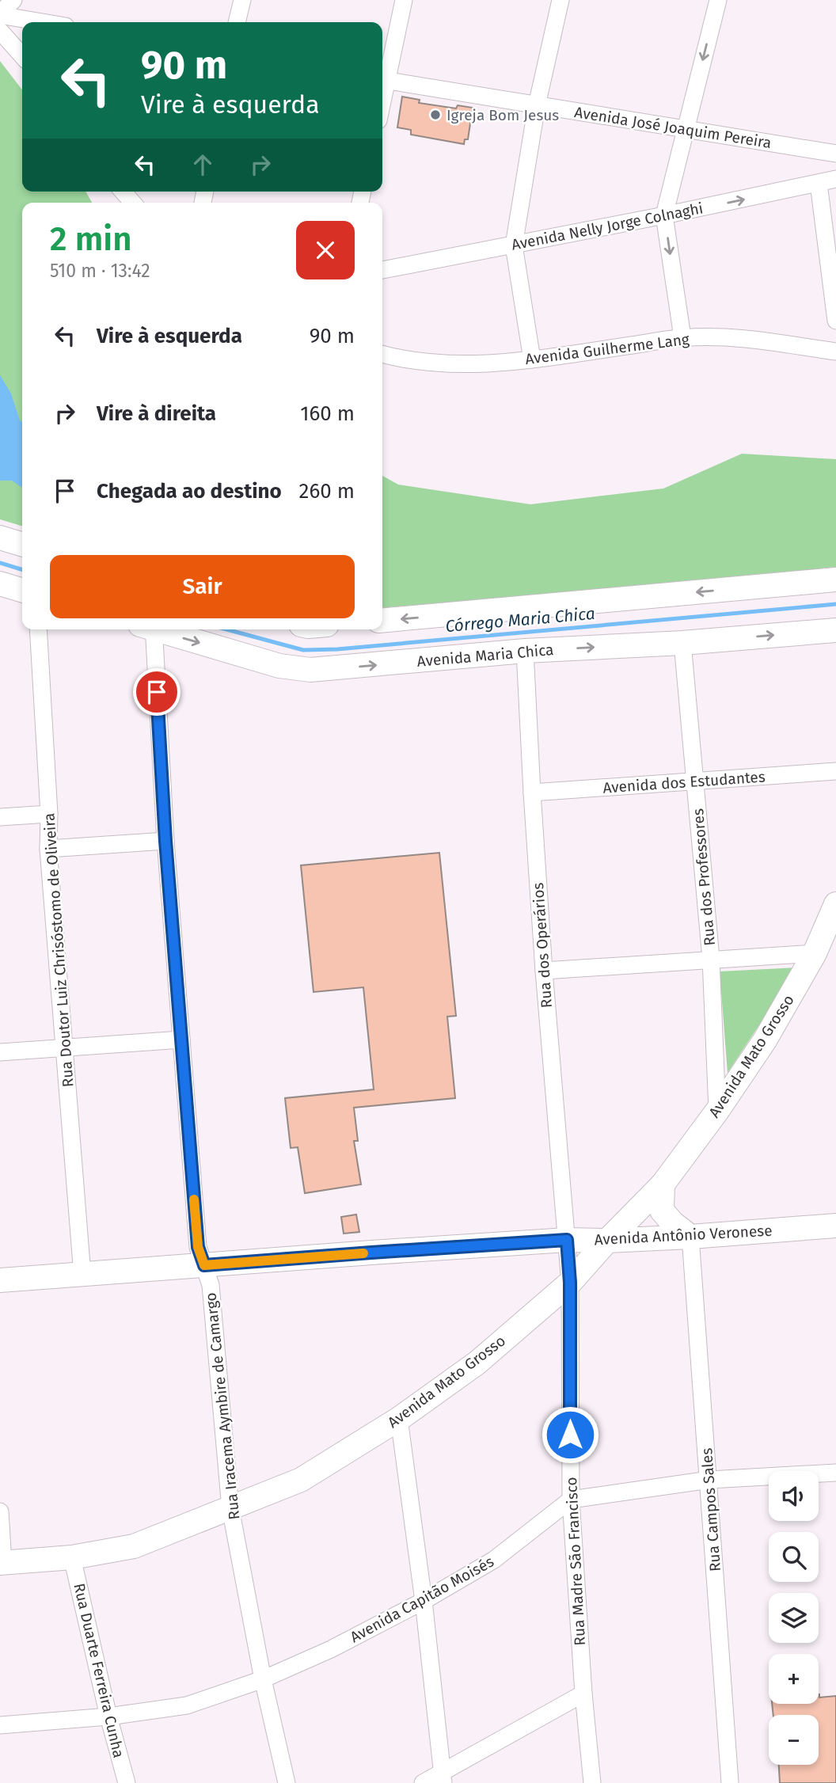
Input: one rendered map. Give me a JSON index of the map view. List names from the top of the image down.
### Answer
{
  "streets": {
    "street": [
      "Avenida José Joaquim Pereira",
      "Avenida Nelly Jorge Colnaghi",
      "Avenida Guilherme Lang",
      "Avenida Maria Chica",
      "Avenida dos Estudantes",
      "Rua dos Professores",
      "Rua dos Operários",
      "Rua Doutor Luiz Chrisóstomo de Oliveira",
      "Avenida Mato Grosso",
      "Avenida Antônio Veronese",
      "Rua Iracema Aymbire de Camargo",
      "Rua Campos Sales",
      "Rua Madre São Francisco",
      "Avenida Capitão Moisés",
      "Rua Duarte Ferreira Cunha"
    ]
  },
  "crossings": [
    ["Avenida Maria Chica", "Rua dos Professores"],
    ["Avenida Maria Chica", "Rua dos Operários"],
    ["Avenida dos Estudantes", "Rua dos Professores"],
    ["Avenida dos Estudantes", "Rua dos Operários"],
    ["Rua dos Professores", "Avenida Mato Grosso"],
    ["Rua dos Operários", "Avenida Antônio Veronese"],
    ["Rua dos Operários", "Rua Madre São Francisco"],
    ["Rua Doutor Luiz Chrisóstomo de Oliveira", "Avenida Antônio Veronese"],
    ["Avenida Mato Grosso", "Avenida Antônio Veronese"],
    ["Avenida Mato Grosso", "Rua Iracema Aymbire de Camargo"],
    ["Avenida Mato Grosso", "Rua Madre São Francisco"],
    ["Avenida Mato Grosso", "Rua Duarte Ferreira Cunha"],
    ["Avenida Antônio Veronese", "Rua Iracema Aymbire de Camargo"],
    ["Avenida Antônio Veronese", "Rua Campos Sales"],
    ["Avenida Antônio Veronese", "Rua Madre São Francisco"],
    ["Rua Iracema Aymbire de Camargo", "Avenida Capitão Moisés"],
    ["Rua Campos Sales", "Avenida Capitão Moisés"],
    ["Rua Madre São Francisco", "Avenida Capitão Moisés"],
    ["Avenida Capitão Moisés", "Rua Duarte Ferreira Cunha"]
  ],
  "water": ["Córrego Maria Chica"],
  "places": ["Igreja Bom Jesus"],
  "page": {
    "turn": ["90 m", "Vire à esquerda"],
    "heading": ["2 min", "510 m · 13:42"],
    "list": [
      {
        "name": "Vire à esquerda",
        "value": "90 m"
      },
      {
        "name": "Vire à direita",
        "value": "160 m"
      },
      {
        "name": "Chegada ao destino",
        "value": "260 m"
      }
    ],
    "buttons": "Sair",
    "map_buttons": ["+", "−"]
  }
}
